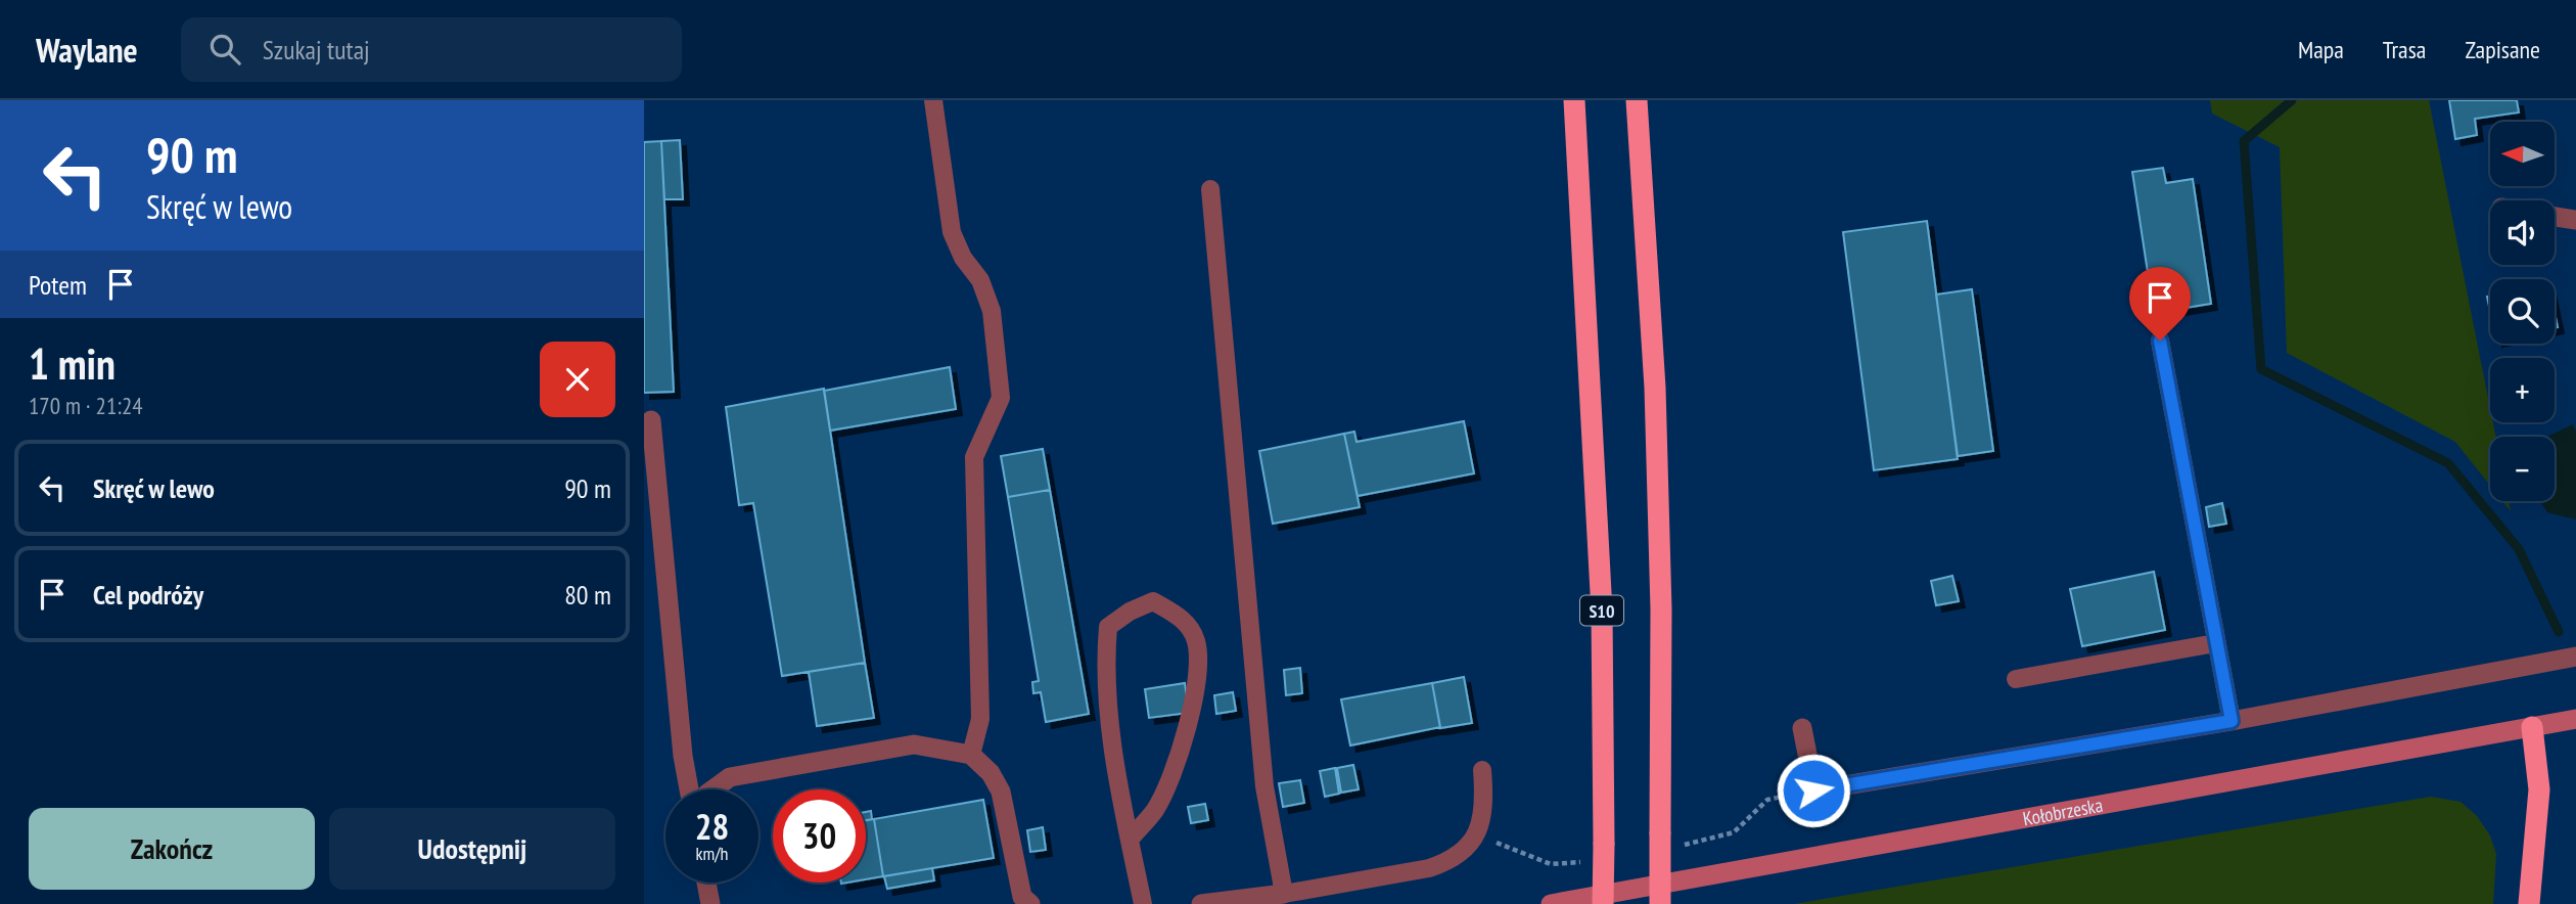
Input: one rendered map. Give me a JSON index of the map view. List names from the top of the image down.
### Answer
{
  "streets": {
    "highway": ["S10"],
    "main road": ["Kołobrzeska"]
  },
  "north": "left",
  "page": {
    "header": "Waylane",
    "search": "Szukaj tutaj",
    "nav": ["Mapa", "Trasa", "Zapisane"],
    "turn": ["90 m", "Skręć w lewo"],
    "map_buttons": ["+", "−"],
    "then": "Potem",
    "heading": ["1 min", "170 m · 21:24"],
    "list": [
      {
        "name": "Skręć w lewo",
        "value": "90 m"
      },
      {
        "name": "Cel podróży",
        "value": "80 m"
      }
    ],
    "speed": "28 km/h",
    "limit": "30",
    "buttons": ["Zakończ", "Udostępnij"]
  }
}
